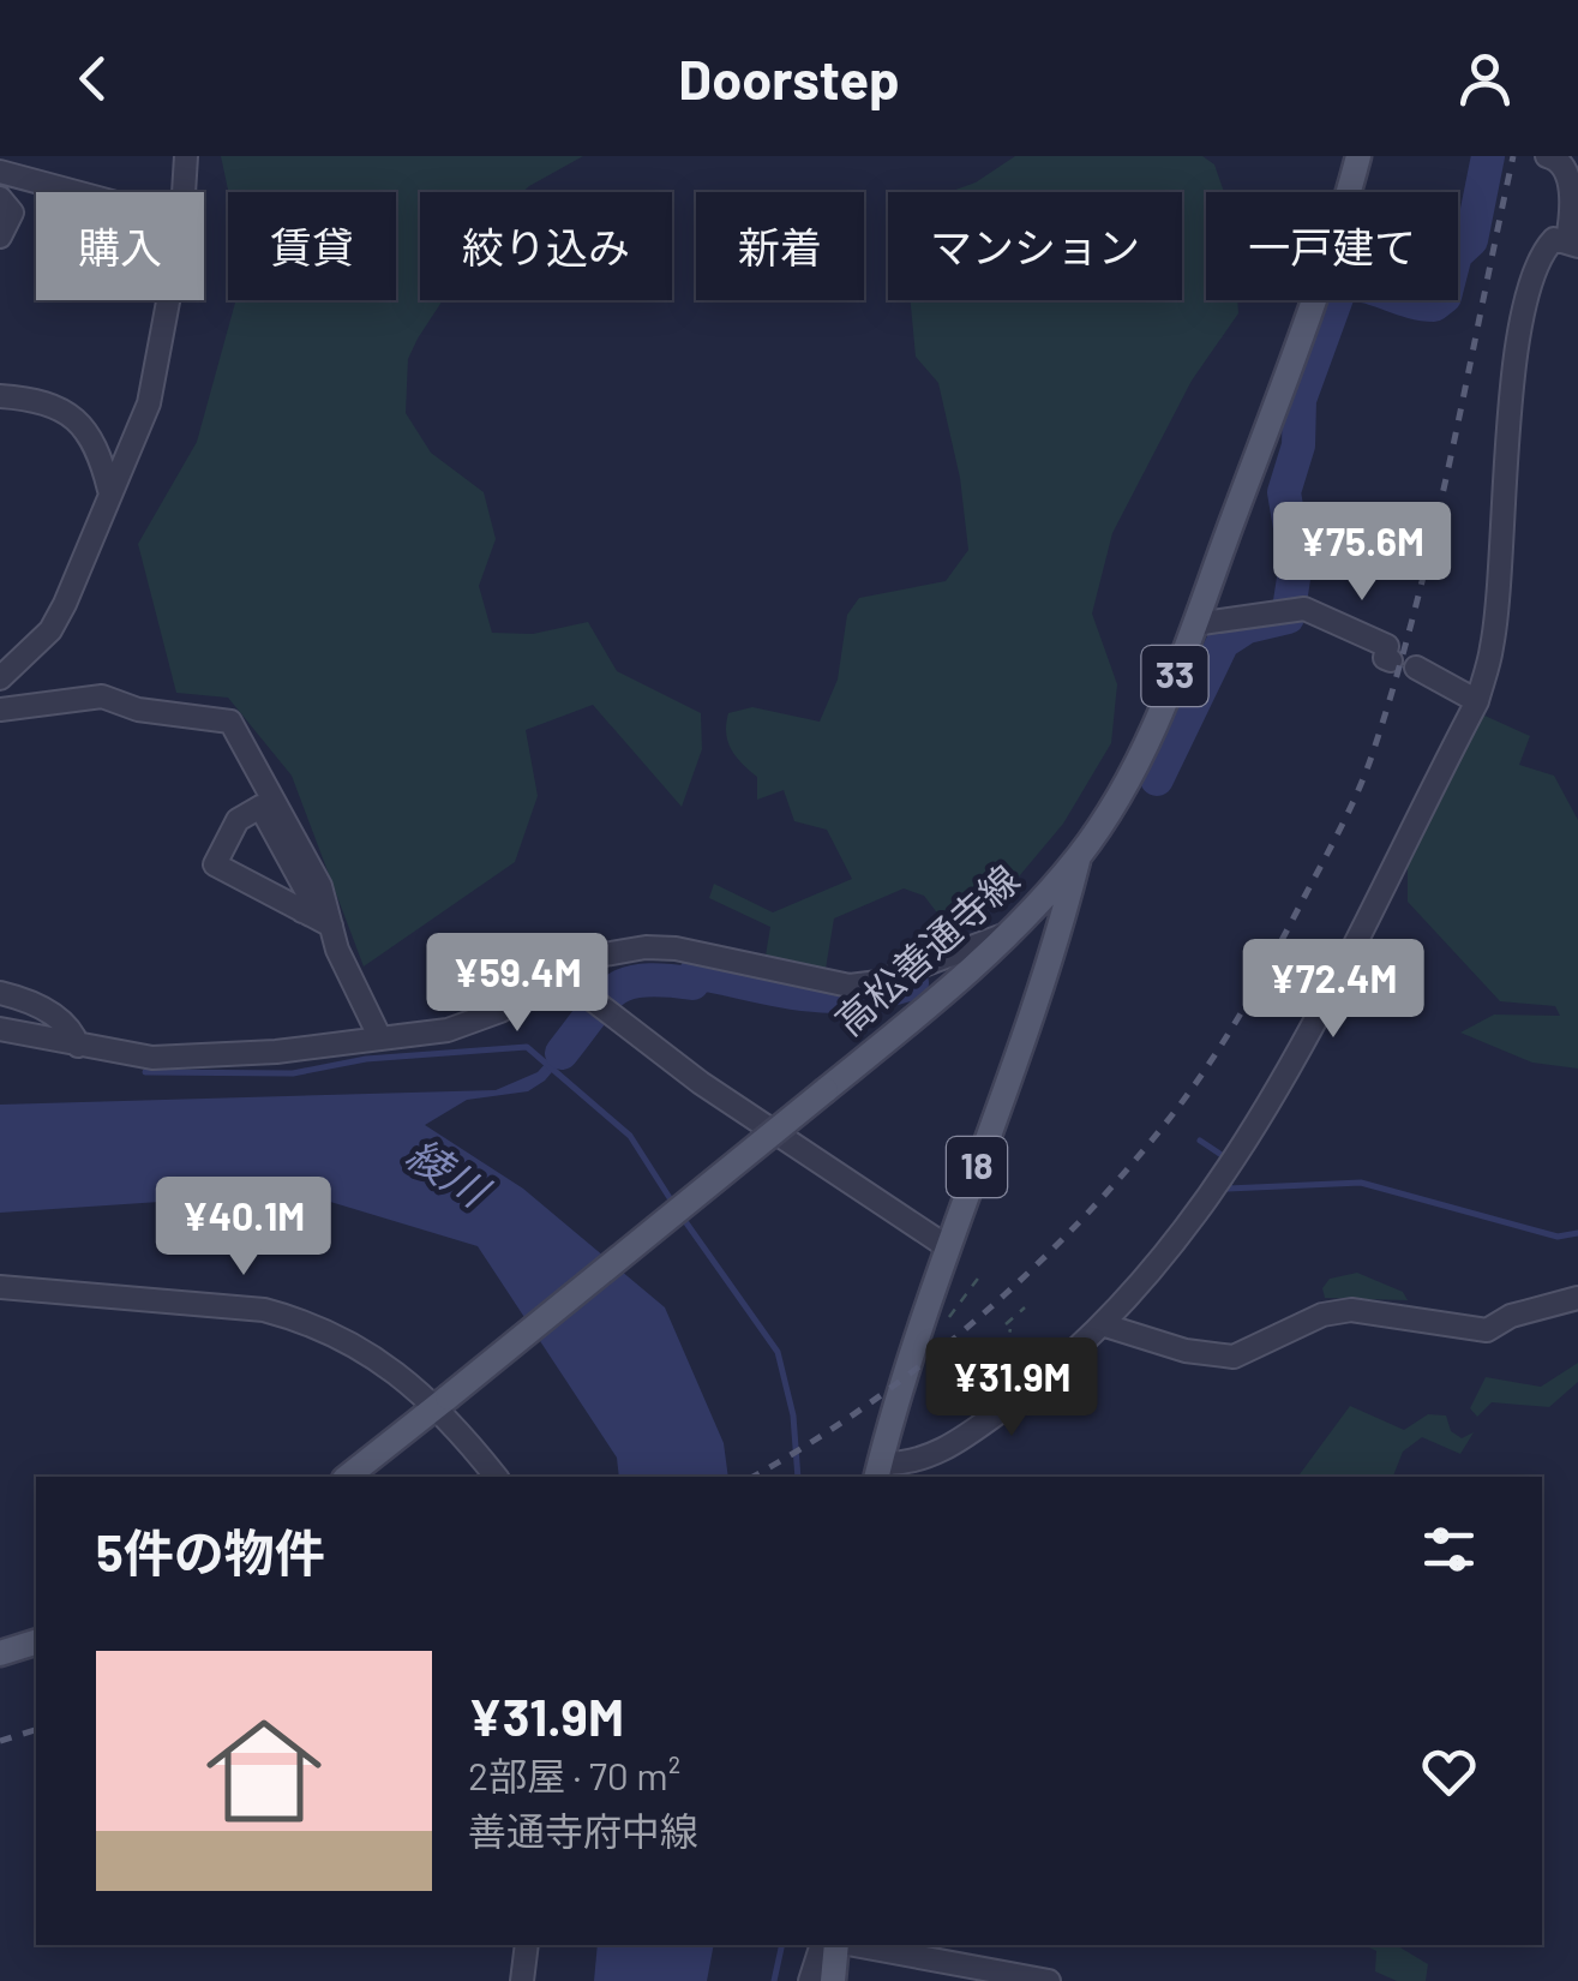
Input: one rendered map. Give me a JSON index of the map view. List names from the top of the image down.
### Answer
{
  "streets": {
    "main road": ["33", "高松善通寺線", "18"]
  },
  "crossings": [
    ["高松善通寺線", "18"]
  ],
  "water": ["綾川"],
  "page": {
    "header": "Doorstep",
    "chip": [
      "購入",
      "賃貸",
      "絞り込み",
      "新着",
      "マンション",
      "一戸建て"
    ],
    "price": [
      "¥75.6M",
      "¥59.4M",
      "¥72.4M",
      "¥40.1M",
      "¥31.9M"
    ],
    "heading": "5件の物件",
    "list": [
      {
        "name": "¥31.9M",
        "note": "2部屋 · 70 m² · 善通寺府中線"
      }
    ]
  }
}
